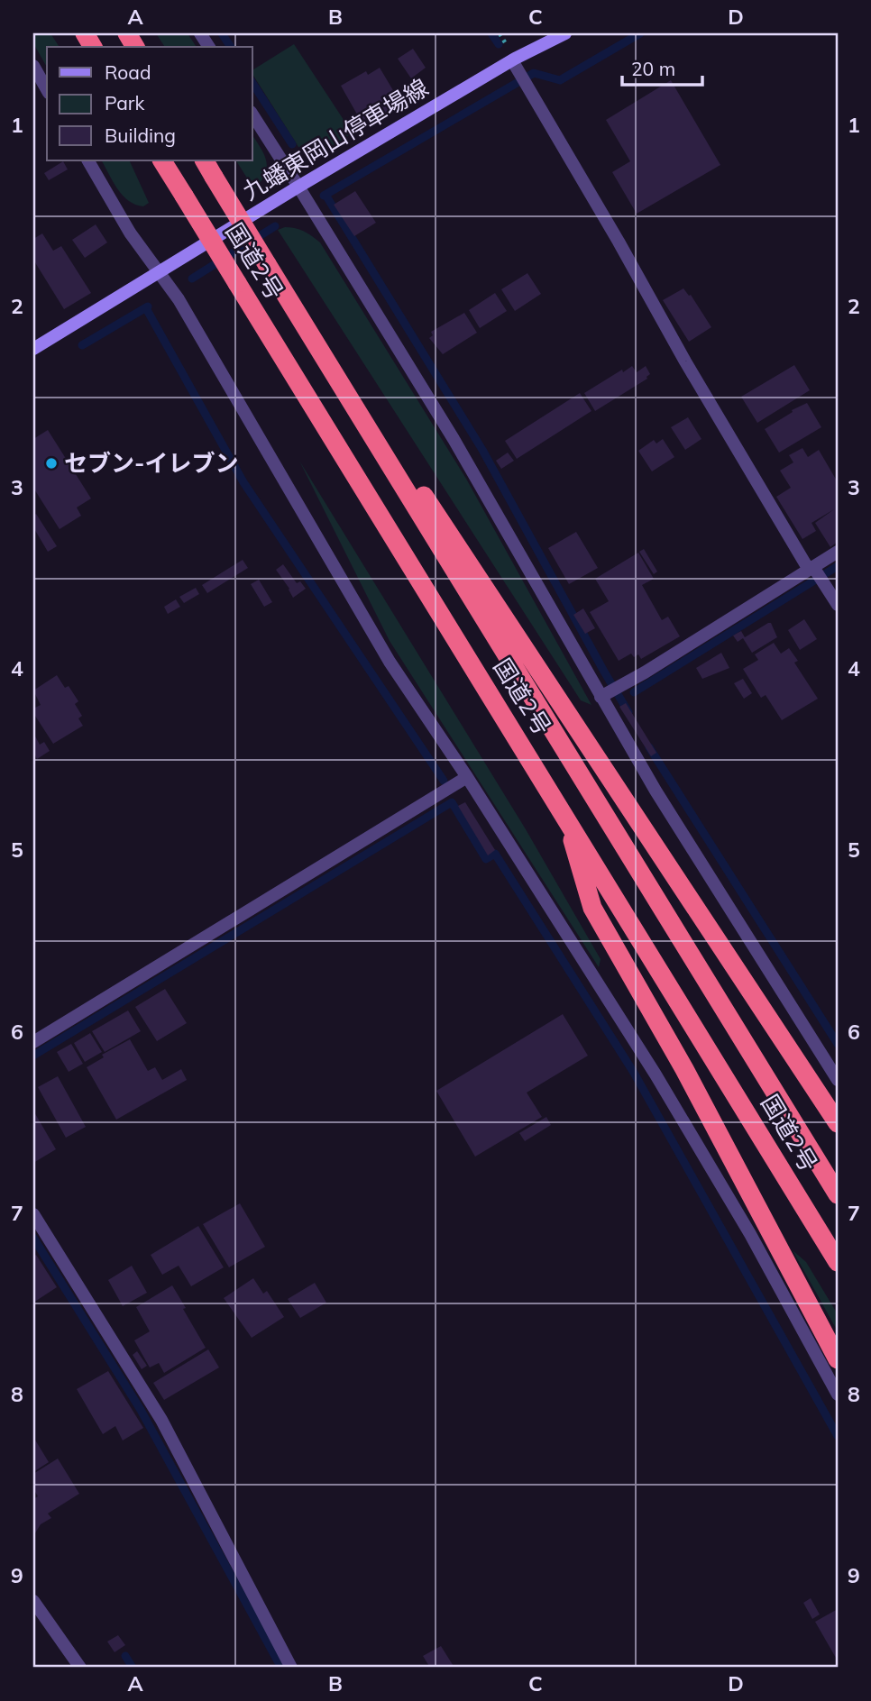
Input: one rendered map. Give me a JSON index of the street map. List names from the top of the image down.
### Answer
{
  "streets": {
    "highway": ["国道2号"],
    "main road": ["九蟠東岡山停車場線"]
  },
  "places": ["セブン-イレブン"],
  "legend": ["Road", "Park", "Building"],
  "scale_bar": "20 m",
  "grid": {
    "columns": [
      "A",
      "B",
      "C",
      "D"
    ],
    "rows": [
      "1",
      "2",
      "3",
      "4",
      "5",
      "6",
      "7",
      "8",
      "9"
    ]
  }
}
